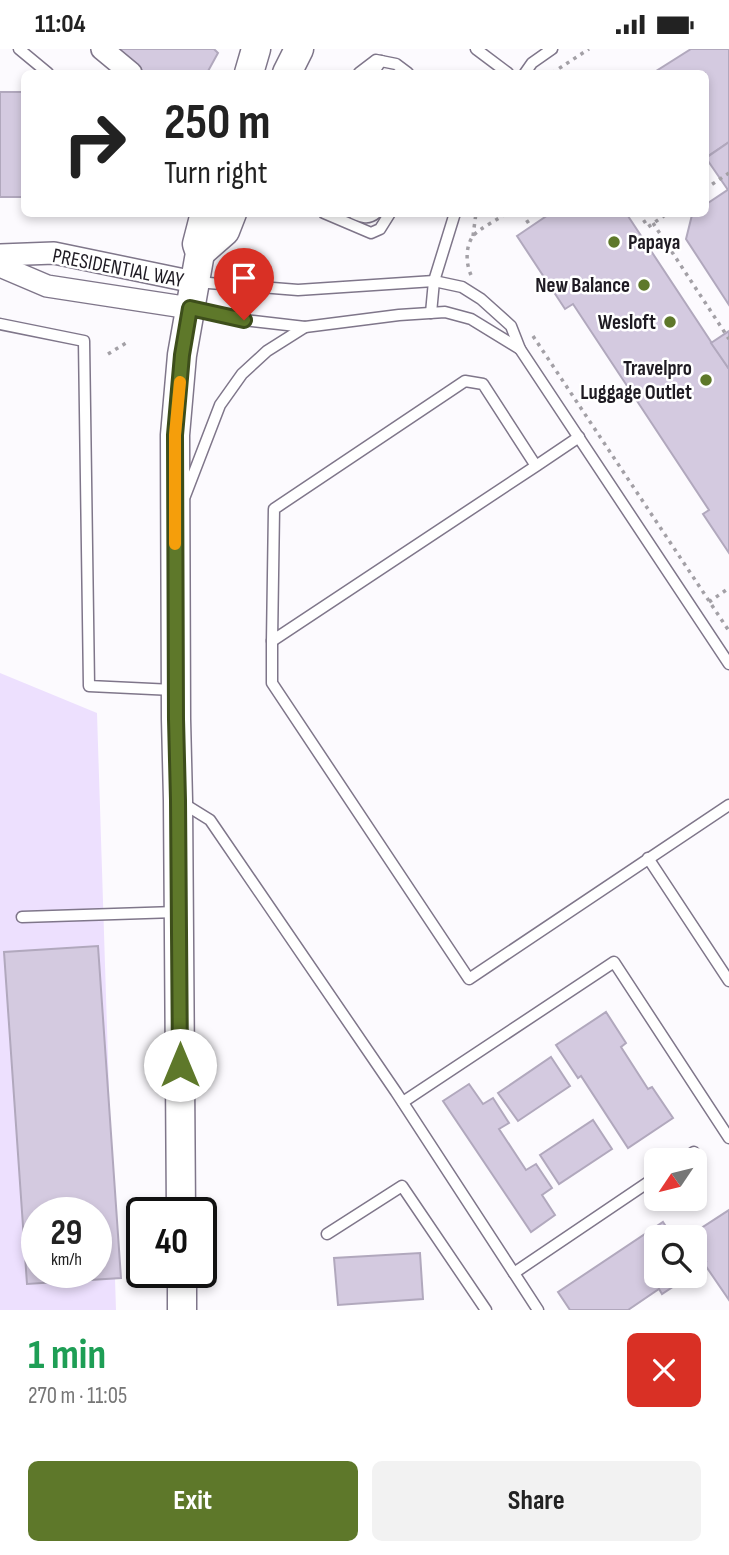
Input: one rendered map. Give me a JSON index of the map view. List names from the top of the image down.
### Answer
{
  "streets": {
    "street": ["PRESIDENTIAL WAY"]
  },
  "places": [
    "Papaya",
    "New Balance",
    "Wesloft",
    "Travelpro Luggage Outlet"
  ],
  "north": "bottom left",
  "page": {
    "status": "11:04",
    "turn": ["250 m", "Turn right"],
    "speed": "29 km/h",
    "limit": "40",
    "heading": ["1 min", "270 m · 11:05"],
    "buttons": ["Exit", "Share"]
  }
}
